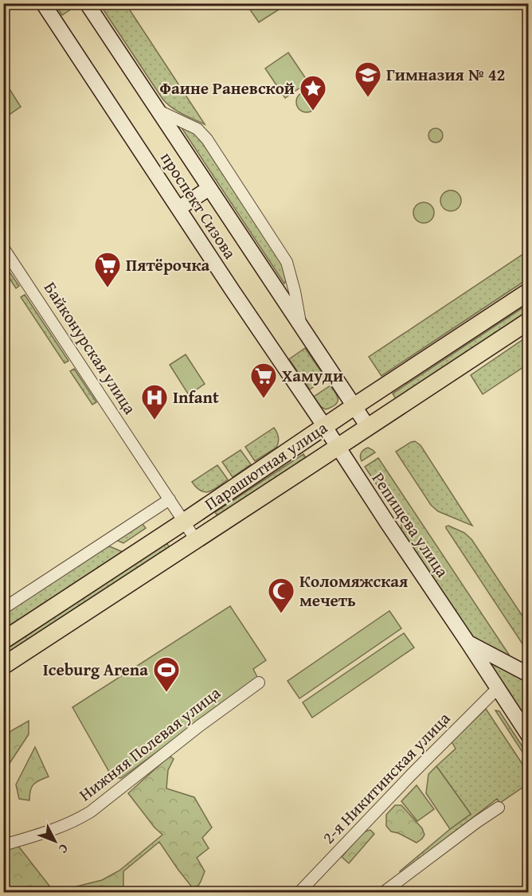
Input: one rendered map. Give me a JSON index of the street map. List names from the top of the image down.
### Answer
{
  "streets": {
    "main road": ["проспект Сизова", "Парашютная улица", "Репищева улица"],
    "street": ["Байконурская улица", "Нижняя Полевая улица", "2-я Никитинская улица"]
  },
  "crossings": [
    ["проспект Сизова", "Парашютная улица"],
    ["проспект Сизова", "Репищева улица"],
    ["Байконурская улица", "Парашютная улица"],
    ["Парашютная улица", "Репищева улица"],
    ["Репищева улица", "2-я Никитинская улица"]
  ],
  "places": {
    "school or university": ["Гимназия № 42"],
    "place": ["Фаине Раневской"],
    "supermarket": ["Пятёрочка", "Хамуди"],
    "hospital": ["Infant"],
    "mosque": ["Коломяжская мечеть"],
    "sports": ["Iceburg Arena"]
  },
  "north": "bottom right"
}
